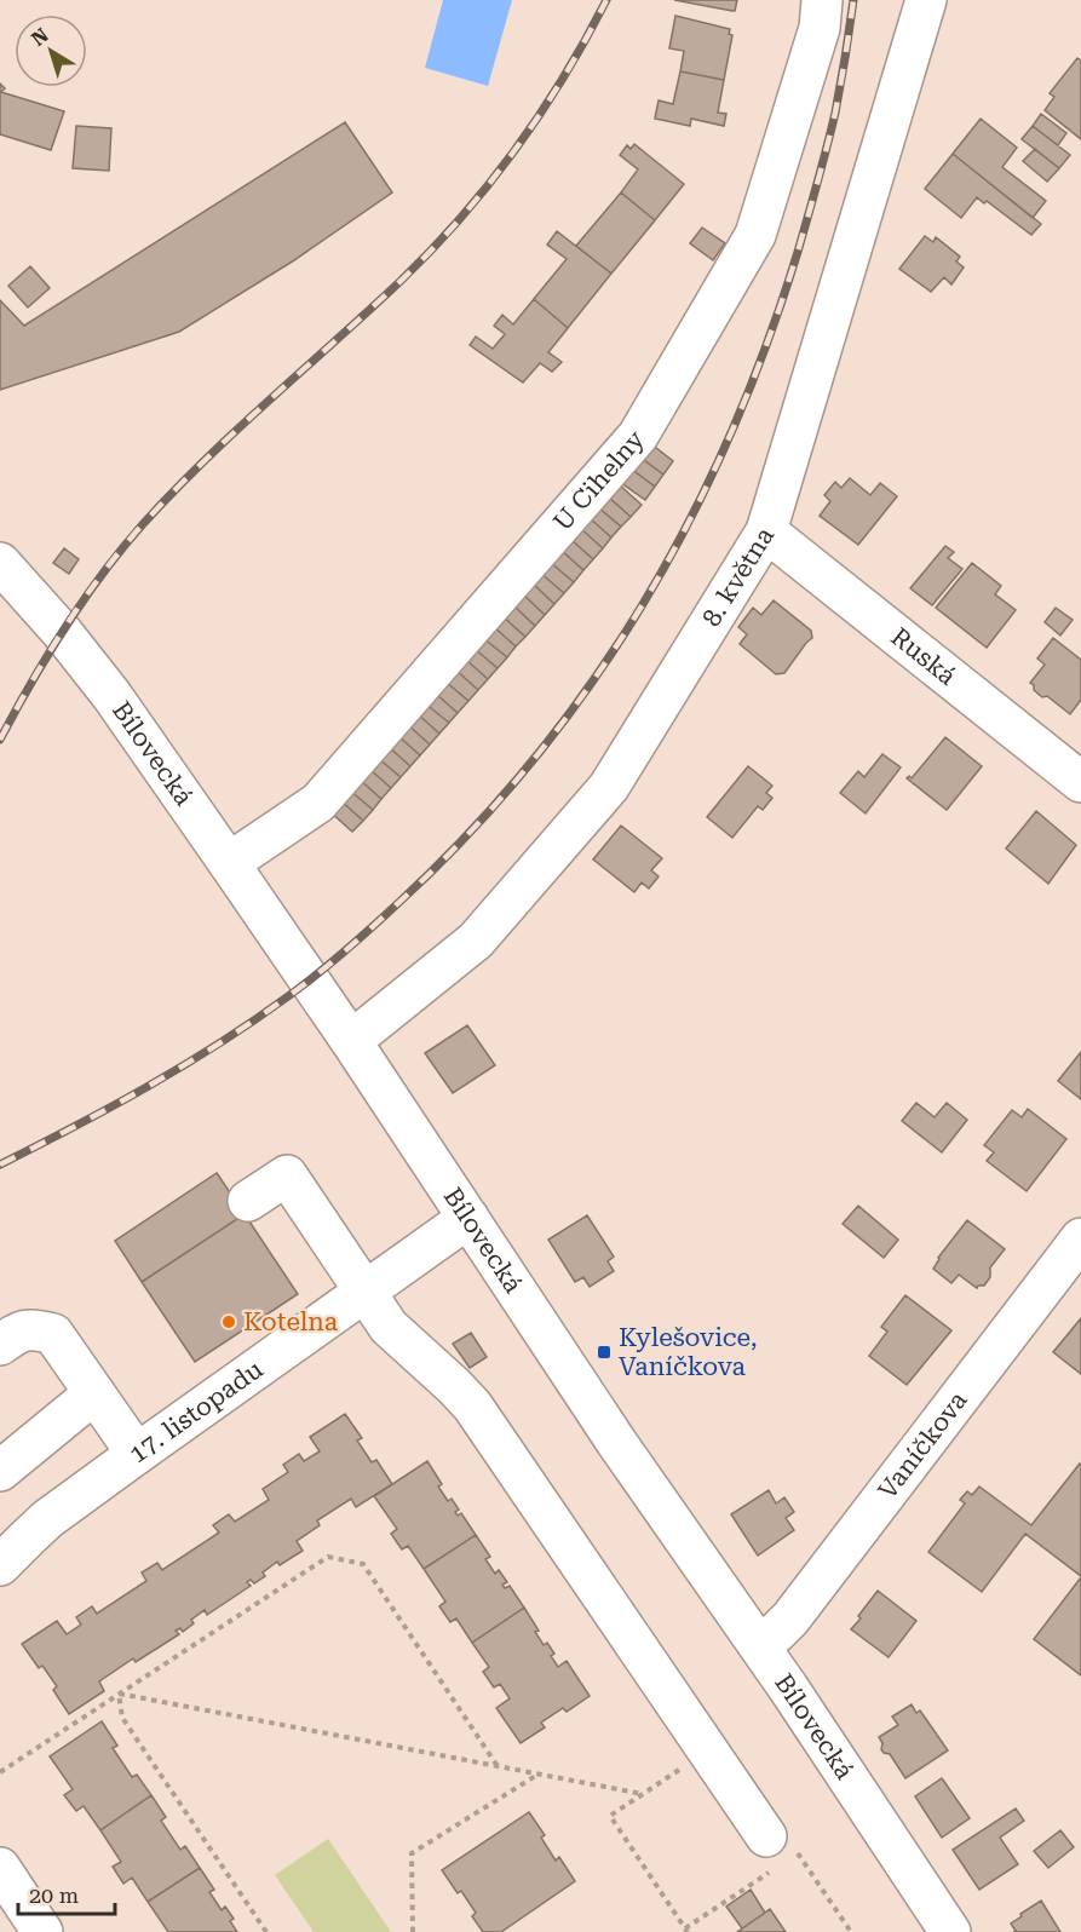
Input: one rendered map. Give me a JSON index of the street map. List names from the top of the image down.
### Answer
{
  "streets": {
    "street": [
      "U Cihelny",
      "8. května",
      "Ruská",
      "Bílovecká",
      "17. listopadu",
      "Vaníčkova"
    ]
  },
  "crossings": [
    ["U Cihelny", "Bílovecká"],
    ["8. května", "Ruská"],
    ["8. května", "Bílovecká"],
    ["Bílovecká", "17. listopadu"],
    ["Bílovecká", "Vaníčkova"]
  ],
  "places": {
    "other": ["Kotelna"],
    "transit": ["Kylešovice, Vaníčkova"]
  },
  "scale_bar": "20 m",
  "north": "top left"
}
